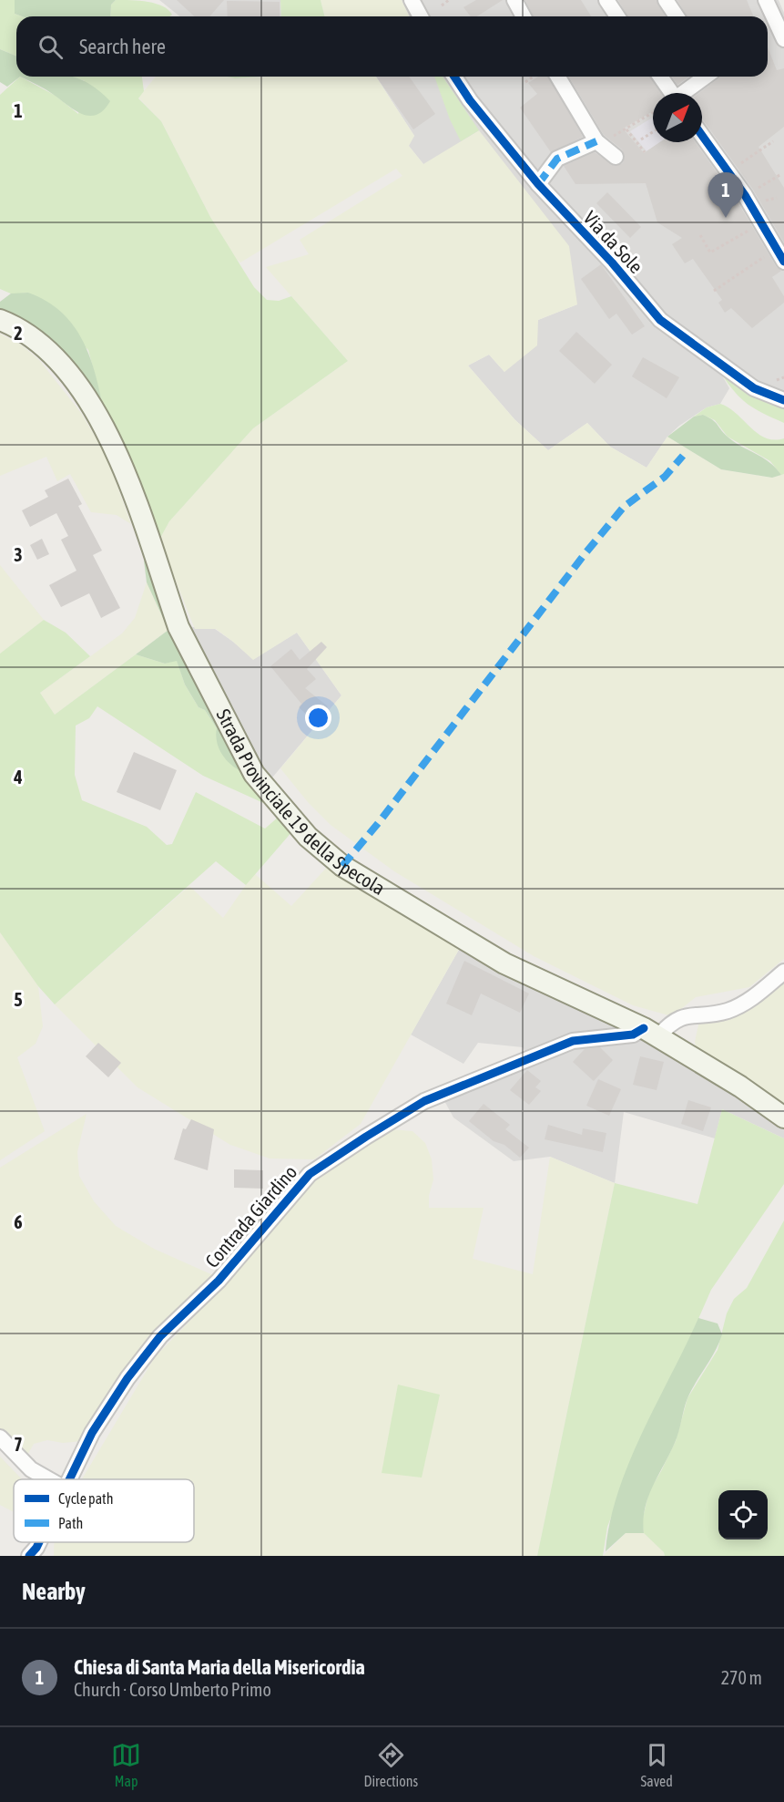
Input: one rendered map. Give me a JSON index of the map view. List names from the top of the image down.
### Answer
{
  "streets": {
    "main road": ["Strada Provinciale 19 della Specola"],
    "street": ["Via da Sole", "Contrada Giardino"]
  },
  "crossings": [
    ["Strada Provinciale 19 della Specola", "Contrada Giardino"]
  ],
  "legend": ["Cycle path", "Path"],
  "north": "top right",
  "page": {
    "search": "Search here",
    "pins": "1",
    "heading": "Nearby",
    "list": [
      {
        "mark": "1",
        "name": "Chiesa di Santa Maria della Misericordia",
        "note": "Church · Corso Umberto Primo",
        "value": "270 m"
      }
    ],
    "nav": ["Map", "Directions", "Saved"]
  },
  "grid": {
    "rows": [
      "1",
      "2",
      "3",
      "4",
      "5",
      "6",
      "7"
    ]
  }
}
